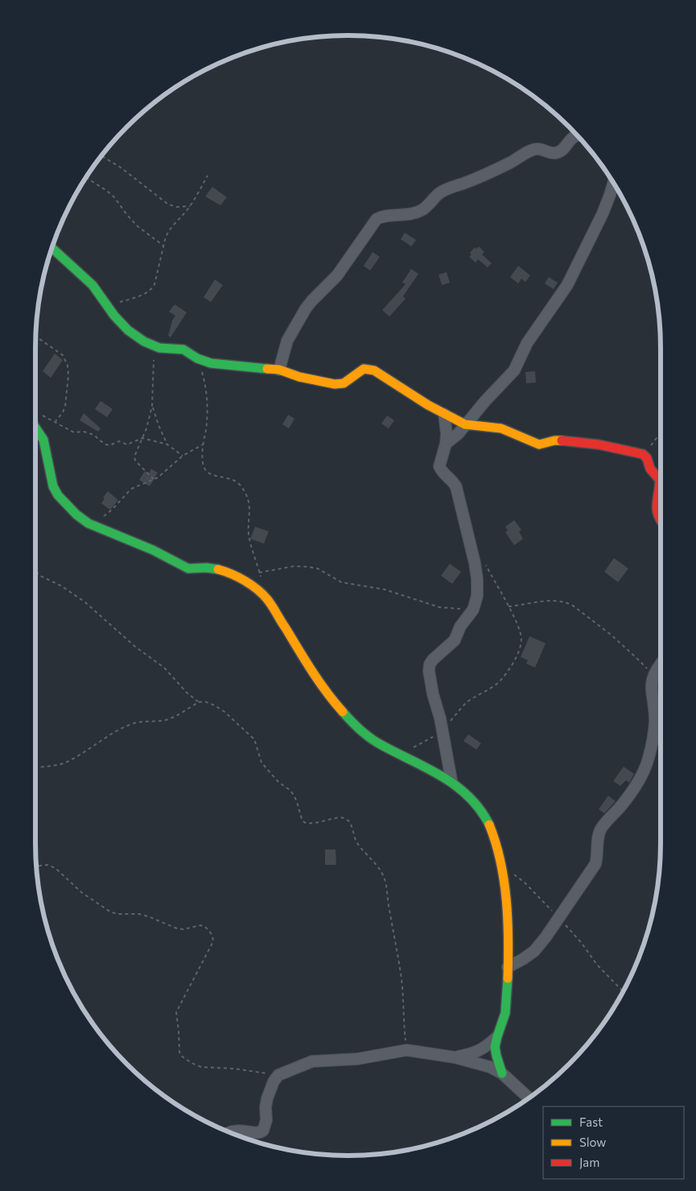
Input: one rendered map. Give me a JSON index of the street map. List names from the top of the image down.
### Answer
{
  "legend": ["Fast", "Slow", "Jam"]
}
